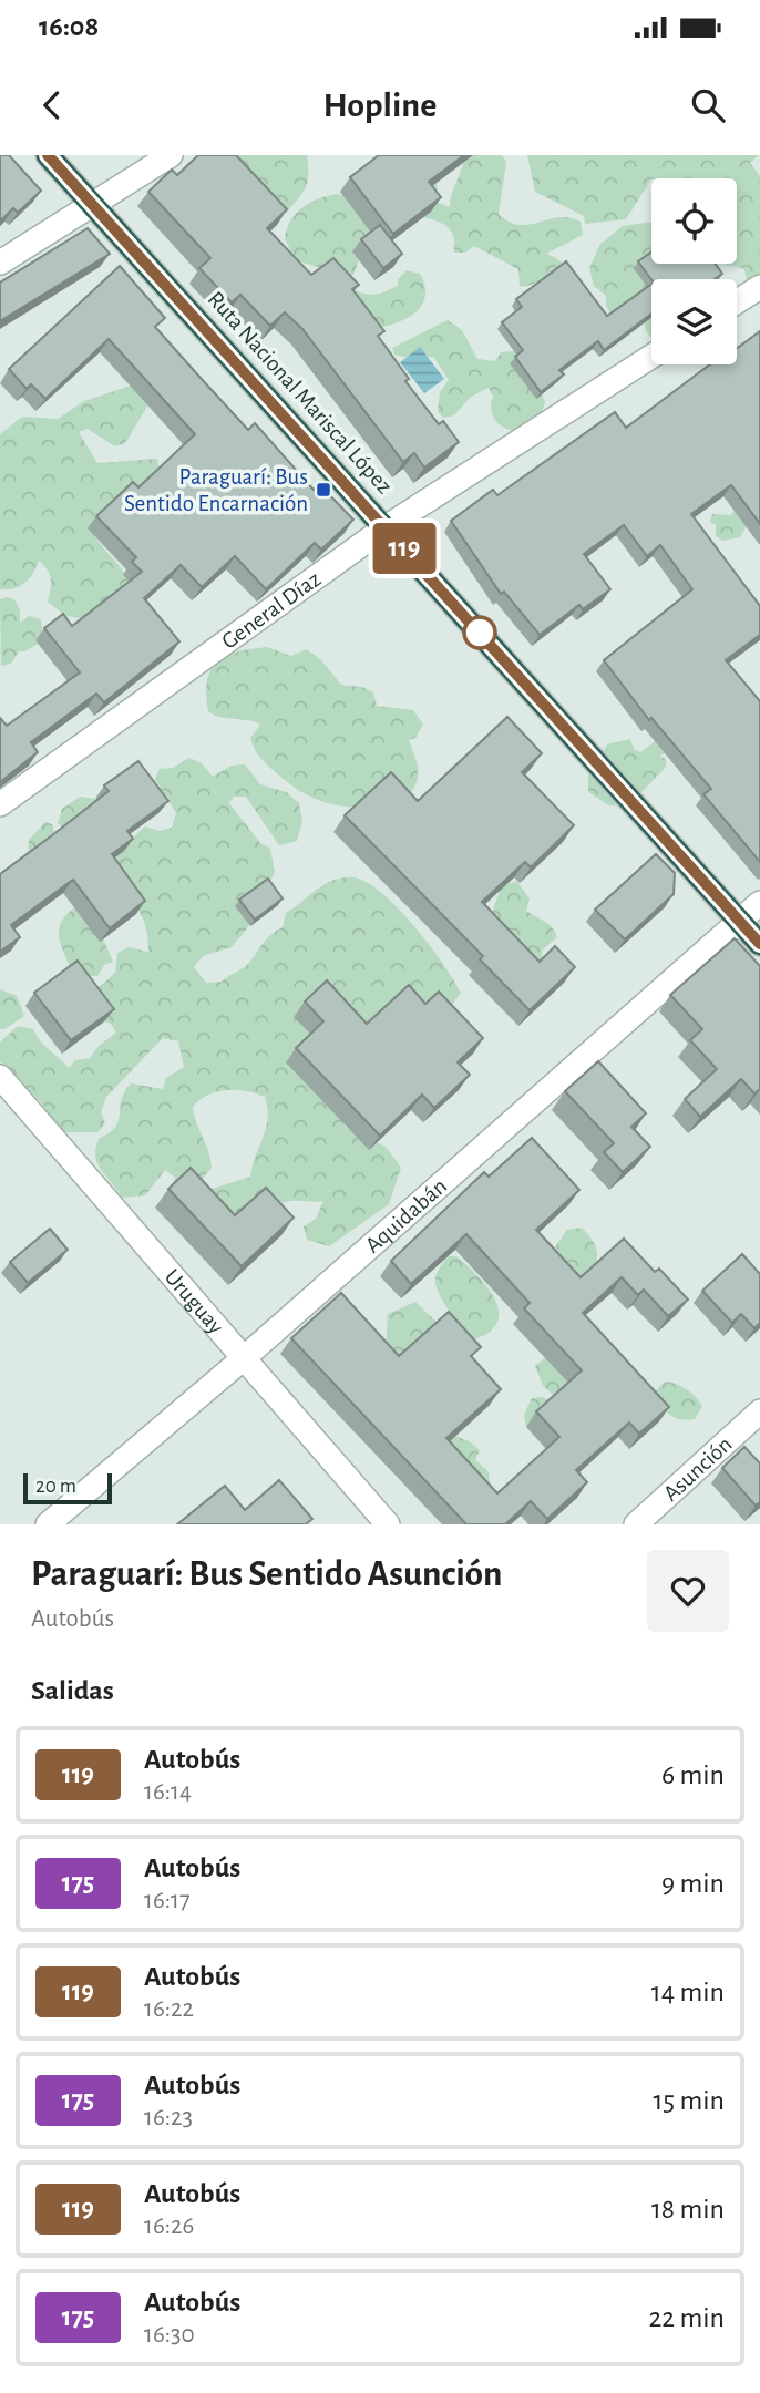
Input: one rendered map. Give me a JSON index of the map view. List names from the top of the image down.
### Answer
{
  "streets": {
    "highway": ["Ruta Nacional Mariscal López"],
    "street": [
      "General Díaz",
      "Aquidabán",
      "Uruguay",
      "Asunción"
    ]
  },
  "crossings": [
    ["Ruta Nacional Mariscal López", "General Díaz"],
    ["Ruta Nacional Mariscal López", "Aquidabán"],
    ["Aquidabán", "Uruguay"]
  ],
  "places": {
    "transit": ["Paraguarí: Bus Sentido Encarnación"]
  },
  "lines": ["bus line 119"],
  "scale_bar": "20 m",
  "page": {
    "status": "16:08",
    "header": "Hopline",
    "on_map": "119",
    "scale": "20 m",
    "heading": [
      ["Paraguarí: Bus Sentido Asunción", "Autobús"],
      "Salidas"
    ],
    "list": [
      {
        "mark": "119",
        "name": "Autobús",
        "note": "16:14",
        "value": "6 min"
      },
      {
        "mark": "175",
        "name": "Autobús",
        "note": "16:17",
        "value": "9 min"
      },
      {
        "mark": "119",
        "name": "Autobús",
        "note": "16:22",
        "value": "14 min"
      },
      {
        "mark": "175",
        "name": "Autobús",
        "note": "16:23",
        "value": "15 min"
      },
      {
        "mark": "119",
        "name": "Autobús",
        "note": "16:26",
        "value": "18 min"
      },
      {
        "mark": "175",
        "name": "Autobús",
        "note": "16:30",
        "value": "22 min"
      }
    ]
  }
}
